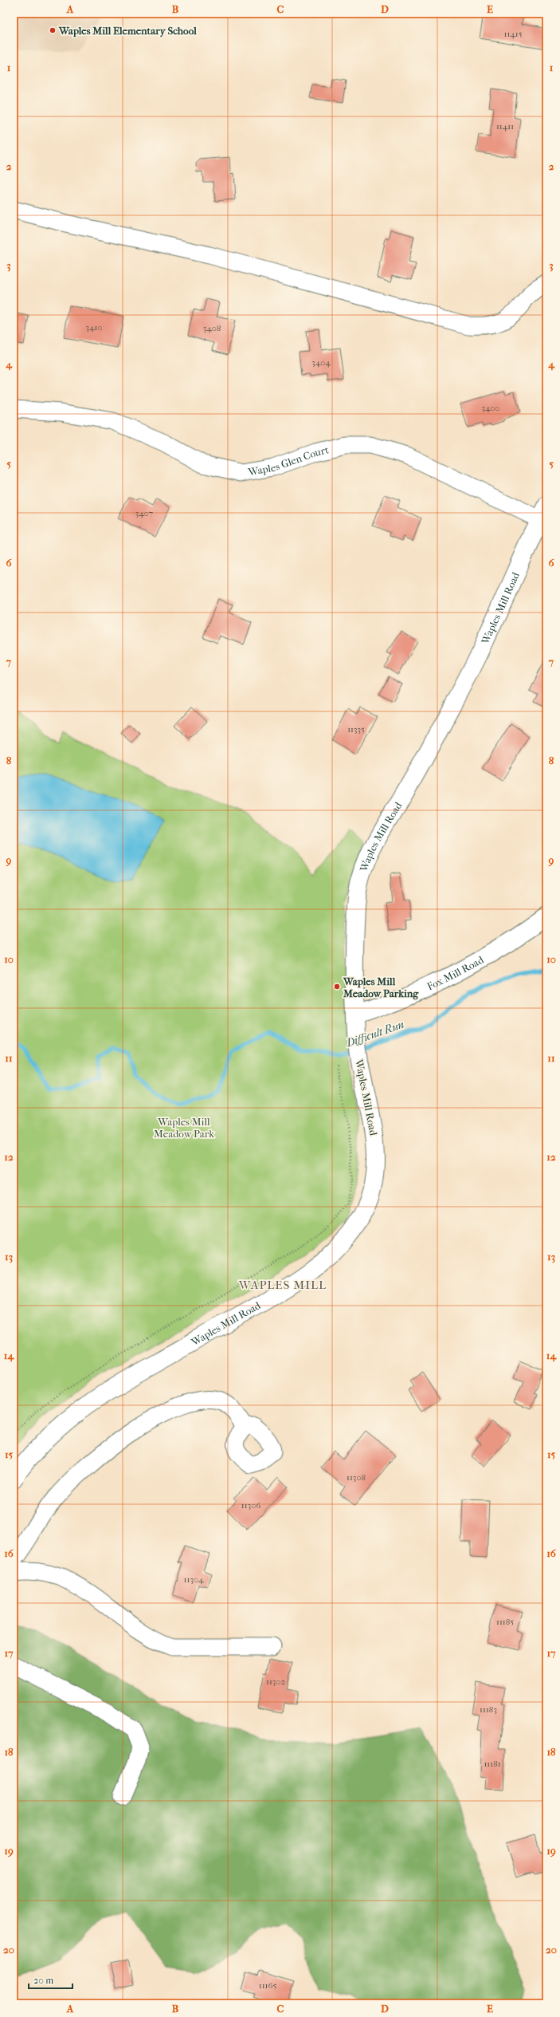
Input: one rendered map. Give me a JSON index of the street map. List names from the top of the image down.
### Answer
{
  "streets": {
    "main road": ["Waples Mill Road", "Fox Mill Road"],
    "street": ["Waples Glen Court"]
  },
  "crossings": [
    ["Waples Glen Court", "Waples Mill Road"],
    ["Waples Mill Road", "Fox Mill Road"]
  ],
  "districts": ["WAPLES MILL"],
  "water": ["Difficult Run"],
  "parks": ["Waples Mill Meadow Park"],
  "places": ["Waples Mill Elementary School", "Waples Mill Meadow Parking"],
  "house_numbers": [
    "11415",
    "11411",
    "3410",
    "3408",
    "3404",
    "3400",
    "3407",
    "11335",
    "11308",
    "11306",
    "11304",
    "11185",
    "11302",
    "11183",
    "11181",
    "11165"
  ],
  "scale_bar": "20 m",
  "grid": {
    "columns": [
      "A",
      "B",
      "C",
      "D",
      "E"
    ],
    "rows": [
      "1",
      "2",
      "3",
      "4",
      "5",
      "6",
      "7",
      "8",
      "9",
      "10",
      "11",
      "12",
      "13",
      "14",
      "15",
      "16",
      "17",
      "18",
      "19",
      "20"
    ]
  }
}
